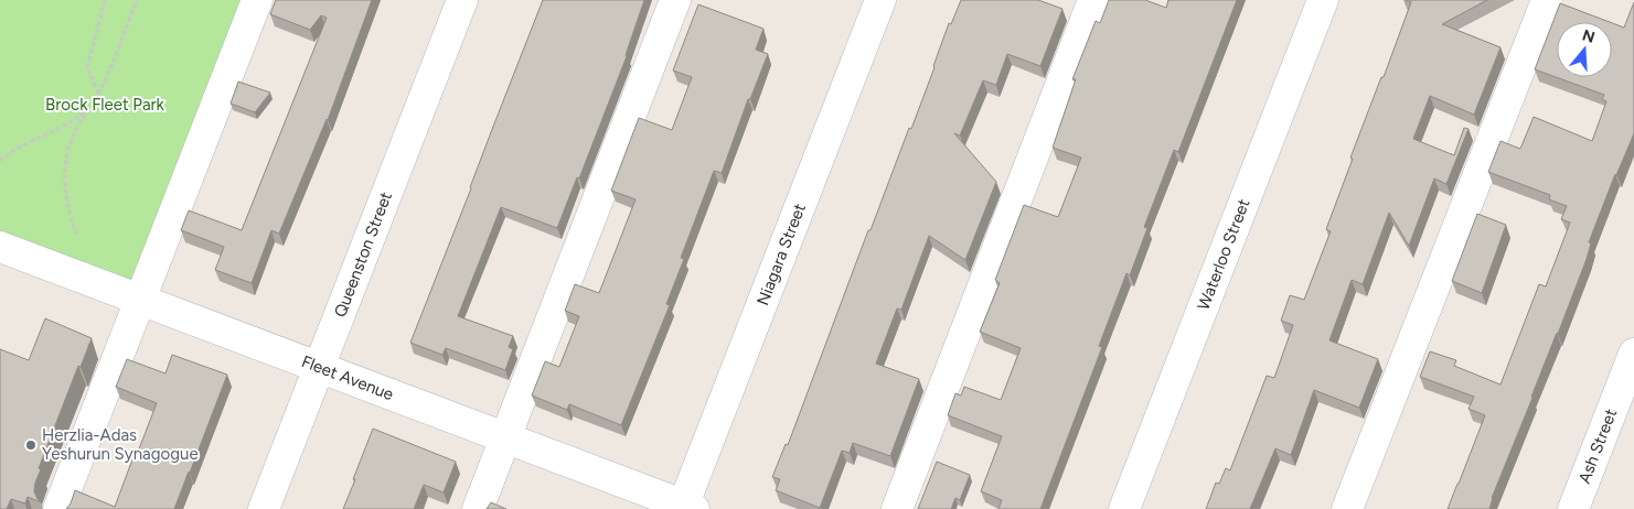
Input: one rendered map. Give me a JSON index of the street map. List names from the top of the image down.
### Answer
{
  "streets": {
    "street": [
      "Queenston Street",
      "Niagara Street",
      "Waterloo Street",
      "Fleet Avenue",
      "Ash Street"
    ]
  },
  "crossings": [
    ["Queenston Street", "Fleet Avenue"],
    ["Niagara Street", "Fleet Avenue"]
  ],
  "parks": ["Brock Fleet Park"],
  "places": ["Herzlia-Adas Yeshurun Synagogue"],
  "north": "top"
}
